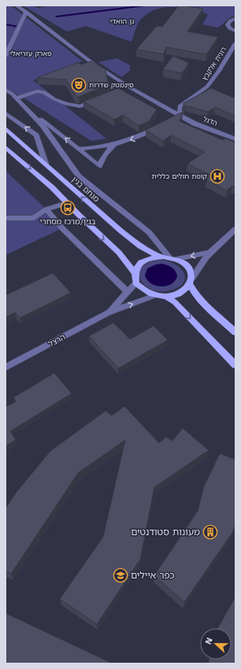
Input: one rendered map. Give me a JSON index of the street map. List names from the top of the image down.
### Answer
{
  "streets": {
    "main road": ["מנחם בגין"],
    "street": ["רונית אלקבץ", "הדגל", "הרצל"]
  },
  "crossings": [
    ["רונית אלקבץ", "הדגל"],
    ["מנחם בגין", "הרצל"]
  ],
  "parks": ["גן הואדי", "פארק עזריאלי"],
  "places": {
    "theatre": ["סינמטק שדרות"],
    "hospital": ["קופת חולים כללית"],
    "bus stop": ["בגין/מרכז מסחרי"],
    "building": ["מעונות סטודנטים"],
    "school or university": ["כפר איילים"]
  },
  "north": "left"
}
